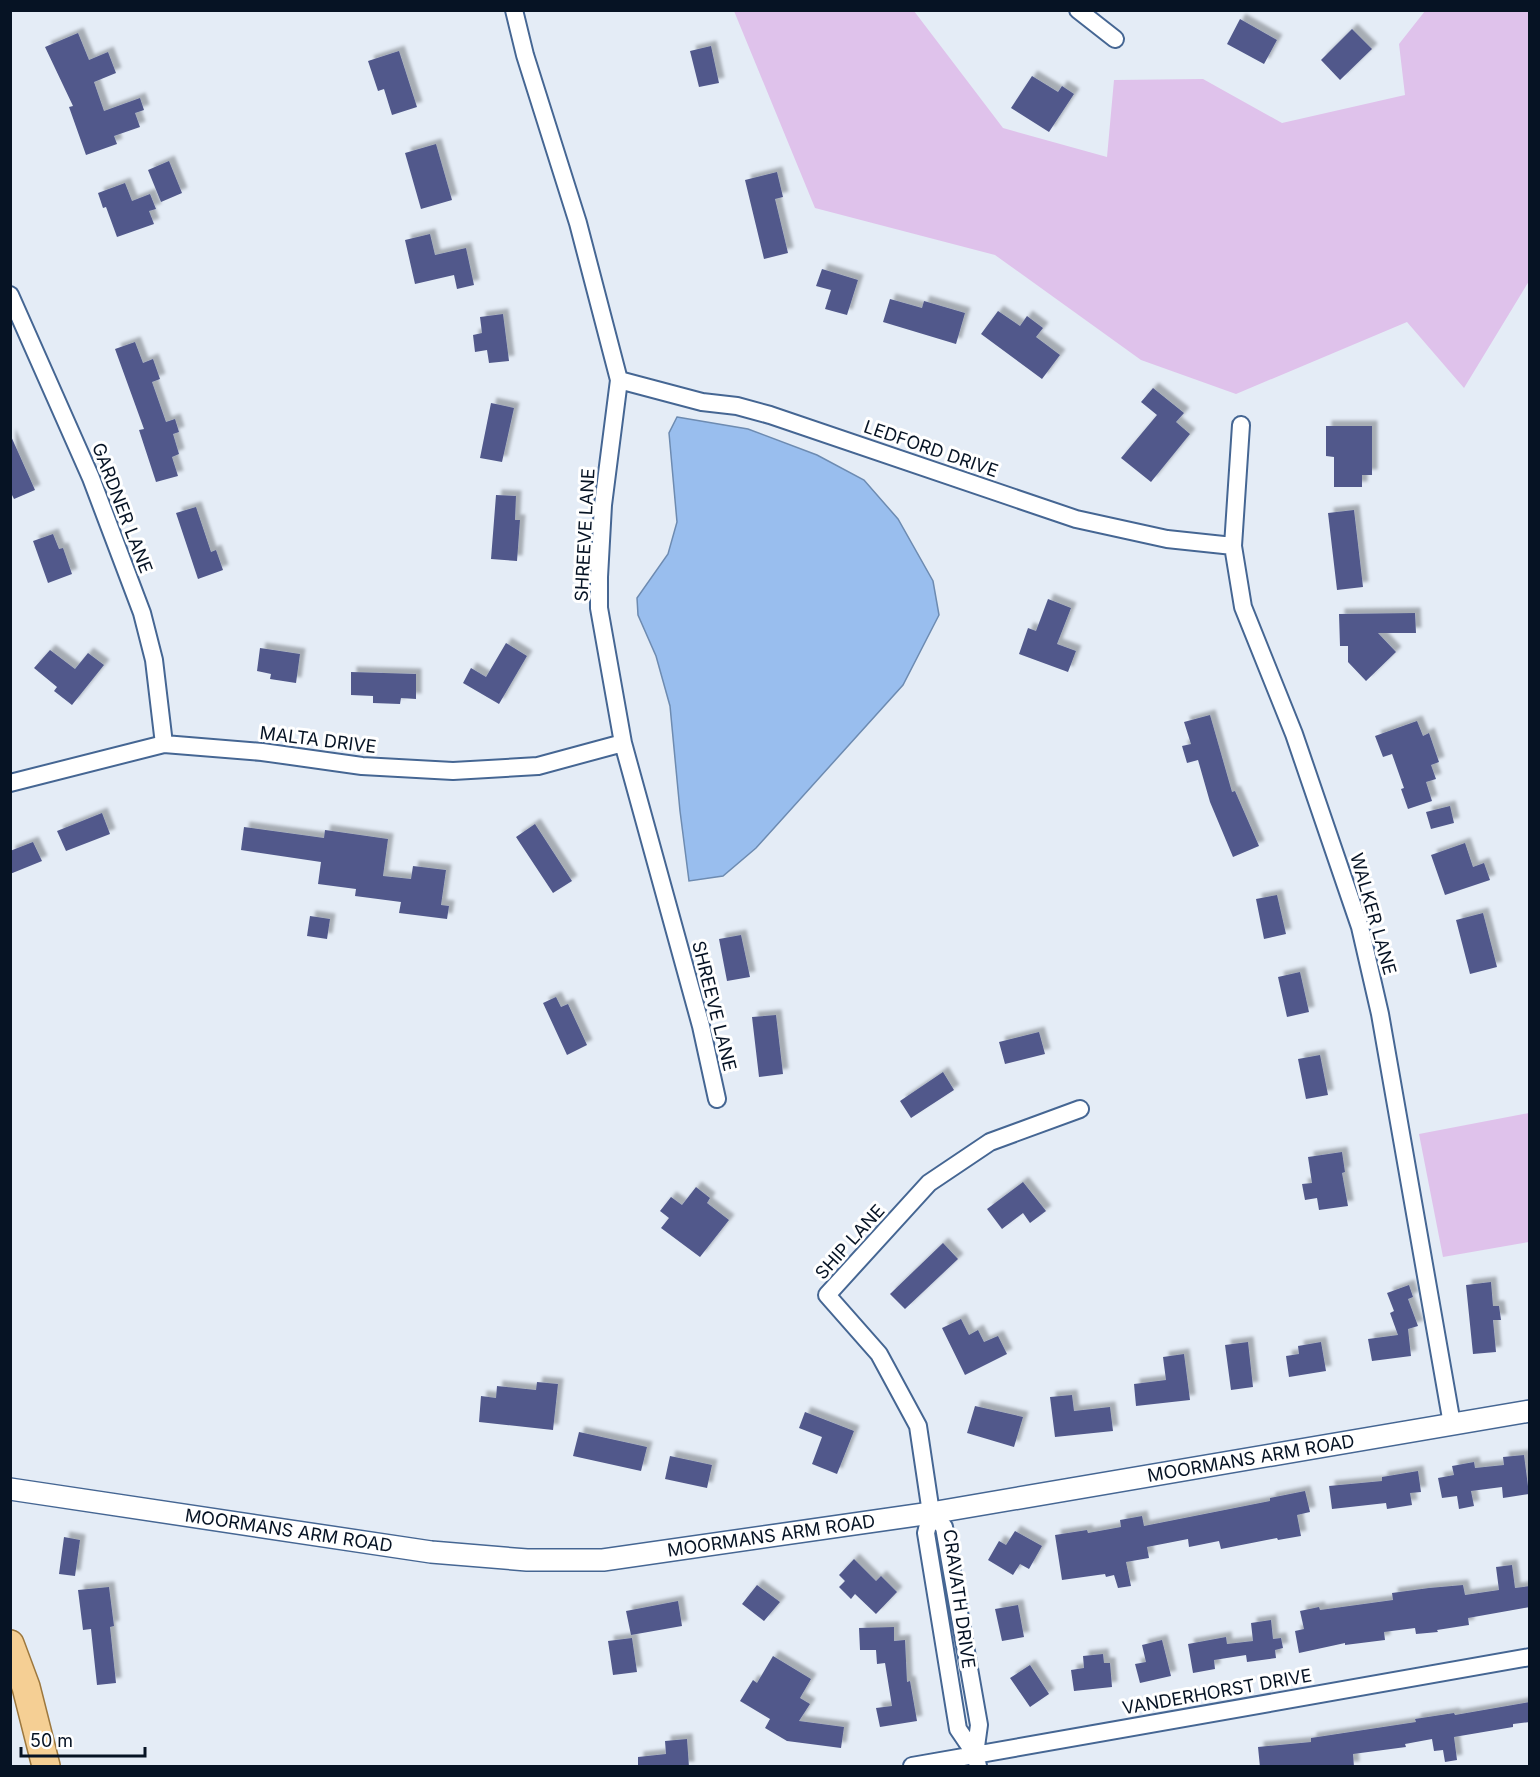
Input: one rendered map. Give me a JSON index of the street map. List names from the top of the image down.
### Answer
{
  "streets": {
    "street": [
      "LEDFORD DRIVE",
      "GARDNER LANE",
      "SHREEVE LANE",
      "MALTA DRIVE",
      "WALKER LANE",
      "SHIP LANE",
      "MOORMANS ARM ROAD",
      "CRAVATH DRIVE",
      "VANDERHORST DRIVE"
    ]
  },
  "crossings": [
    ["LEDFORD DRIVE", "SHREEVE LANE"],
    ["LEDFORD DRIVE", "WALKER LANE"],
    ["GARDNER LANE", "MALTA DRIVE"],
    ["SHREEVE LANE", "MALTA DRIVE"],
    ["WALKER LANE", "MOORMANS ARM ROAD"],
    ["SHIP LANE", "MOORMANS ARM ROAD"],
    ["SHIP LANE", "CRAVATH DRIVE"],
    ["MOORMANS ARM ROAD", "CRAVATH DRIVE"],
    ["CRAVATH DRIVE", "VANDERHORST DRIVE"]
  ],
  "scale_bar": "50 m"
}
